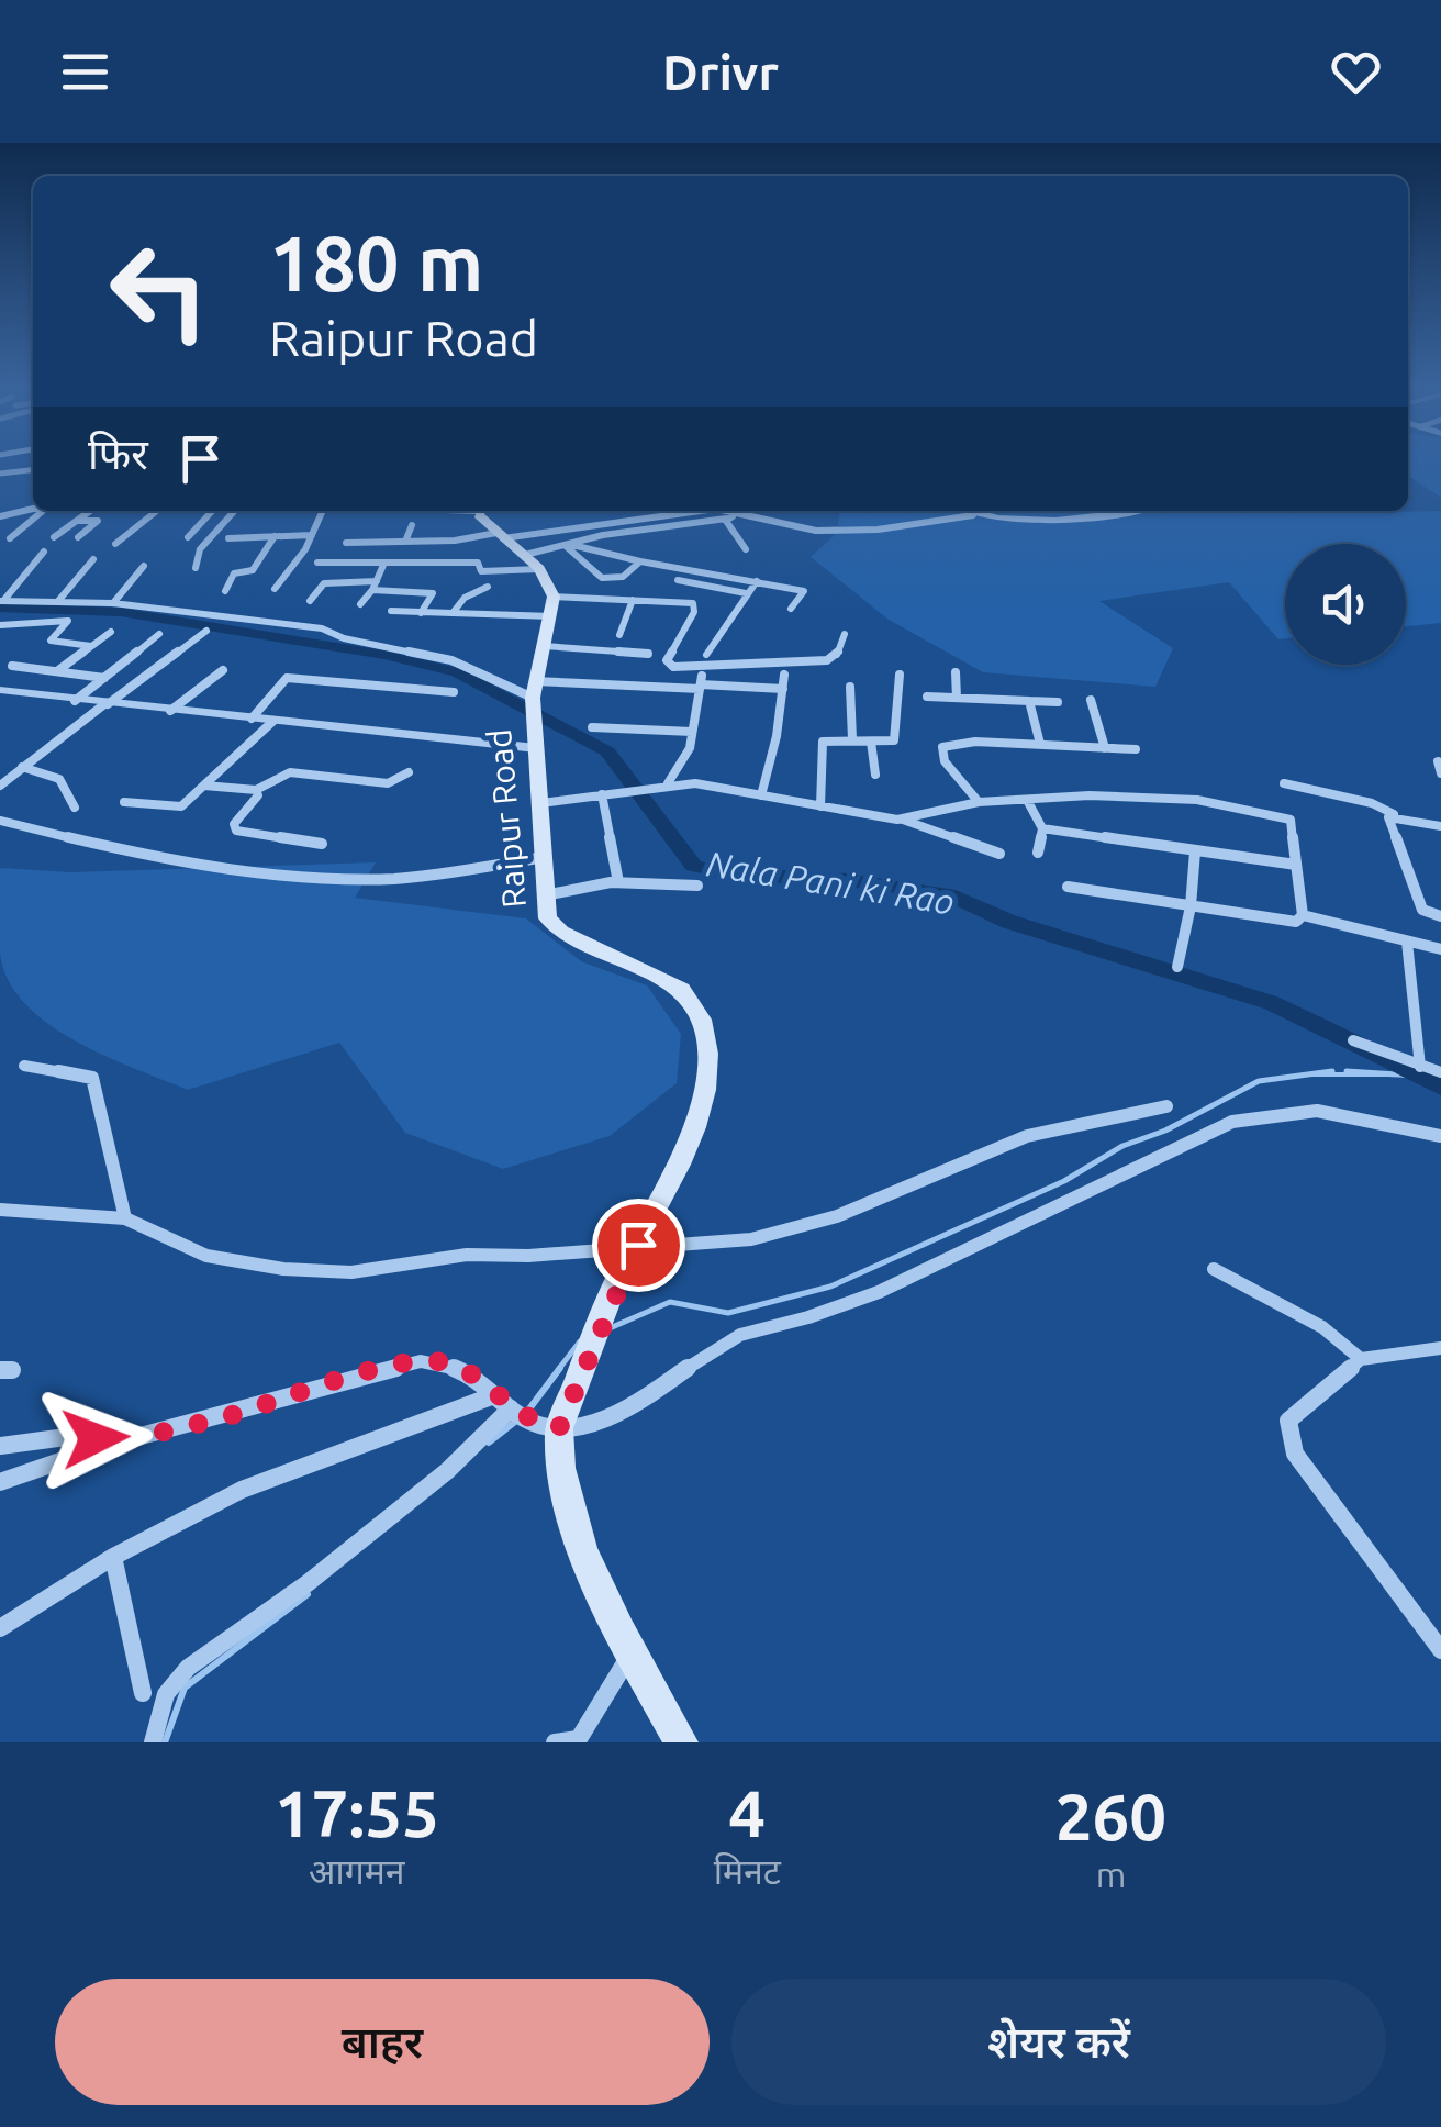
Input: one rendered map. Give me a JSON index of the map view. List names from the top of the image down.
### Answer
{
  "streets": {
    "main road": ["Raipur Road"]
  },
  "water": ["Nala Pani ki Rao"],
  "page": {
    "header": "Drivr",
    "turn": ["180 m", "Raipur Road"],
    "then": "फिर",
    "eta": [
      "17:55",
      "आगमन",
      "4",
      "मिनट",
      "260",
      "m"
    ],
    "buttons": ["बाहर", "शेयर करें"]
  }
}
